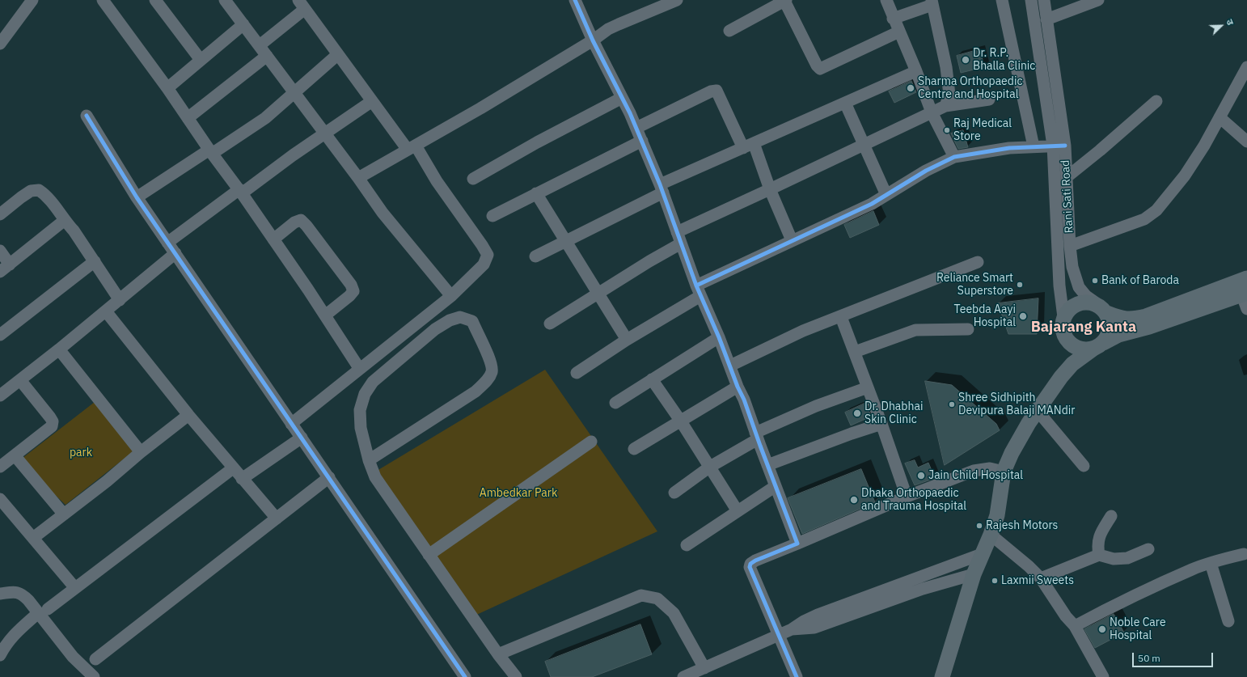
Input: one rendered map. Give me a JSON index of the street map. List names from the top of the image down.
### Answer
{
  "streets": {
    "street": ["Rani Sati Road"]
  },
  "districts": ["Bajarang Kanta"],
  "parks": ["park", "Ambedkar Park"],
  "places": [
    "Dr. R.P. Bhalla Clinic",
    "Sharma Orthopaedic Centre and Hospital",
    "Raj Medical Store",
    "Bank of Baroda",
    "Reliance Smart Superstore",
    "Teebda Aayi Hospital",
    "Shree Sidhipith Devipura Balaji MANdir",
    "Dr. Dhabhai Skin Clinic",
    "Jain Child Hospital",
    "Dhaka Orthopaedic and Trauma Hospital",
    "Rajesh Motors",
    "Laxmii Sweets",
    "Noble Care Hospital"
  ],
  "scale_bar": "50 m",
  "north": "top right"
}
